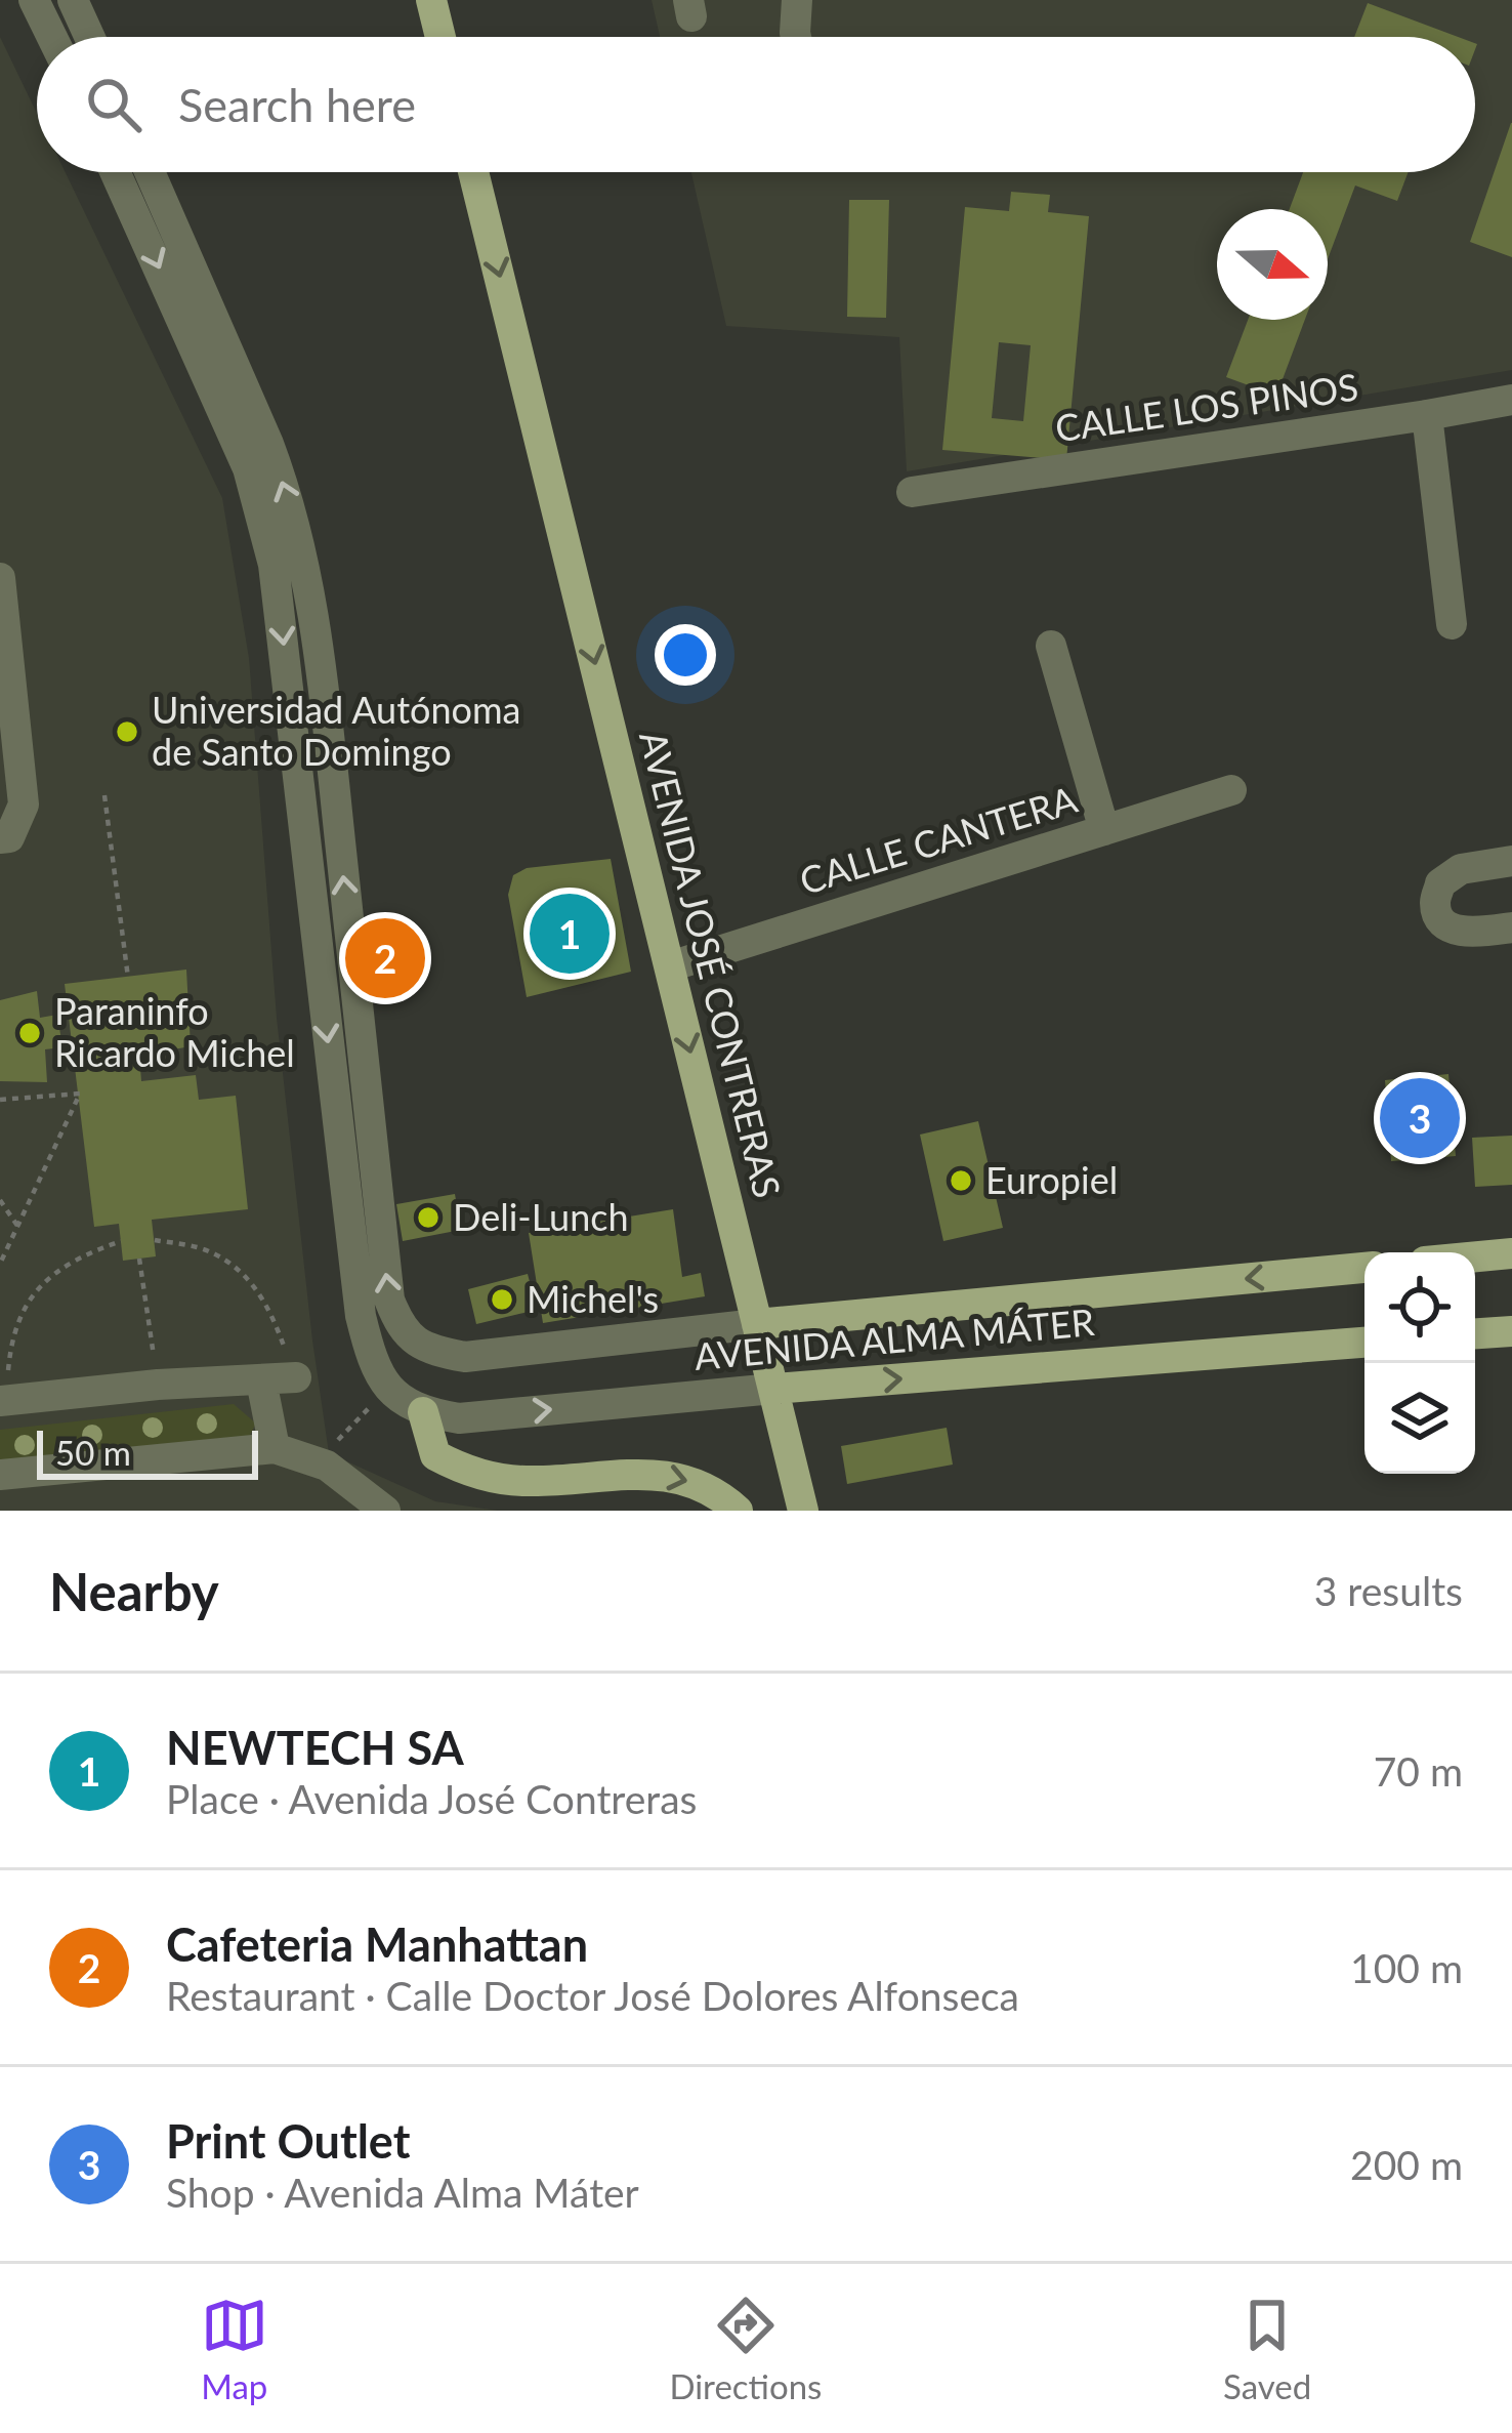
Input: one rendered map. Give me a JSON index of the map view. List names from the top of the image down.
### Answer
{
  "streets": {
    "main road": ["AVENIDA JOSÉ CONTRERAS", "AVENIDA ALMA MÁTER"],
    "street": ["CALLE LOS PINOS", "CALLE CANTERA"]
  },
  "crossings": [
    ["CALLE CANTERA", "AVENIDA JOSÉ CONTRERAS"],
    ["AVENIDA JOSÉ CONTRERAS", "AVENIDA ALMA MÁTER"]
  ],
  "one_way": ["AVENIDA JOSÉ CONTRERAS"],
  "places": [
    "Universidad Autónoma de Santo Domingo",
    "Paraninfo Ricardo Michel",
    "Europiel",
    "Deli-Lunch",
    "Michel's"
  ],
  "scale_bar": "50 m",
  "north": "right",
  "page": {
    "search": "Search here",
    "pins": ["1", "2", "3"],
    "scale": "50 m",
    "heading": ["Nearby", "3 results"],
    "list": [
      {
        "mark": "1",
        "name": "NEWTECH SA",
        "note": "Place · Avenida José Contreras",
        "value": "70 m"
      },
      {
        "mark": "2",
        "name": "Cafeteria Manhattan",
        "note": "Restaurant · Calle Doctor José Dolores Alfonseca",
        "value": "100 m"
      },
      {
        "mark": "3",
        "name": "Print Outlet",
        "note": "Shop · Avenida Alma Máter",
        "value": "200 m"
      }
    ],
    "nav": ["Map", "Directions", "Saved"]
  }
}
